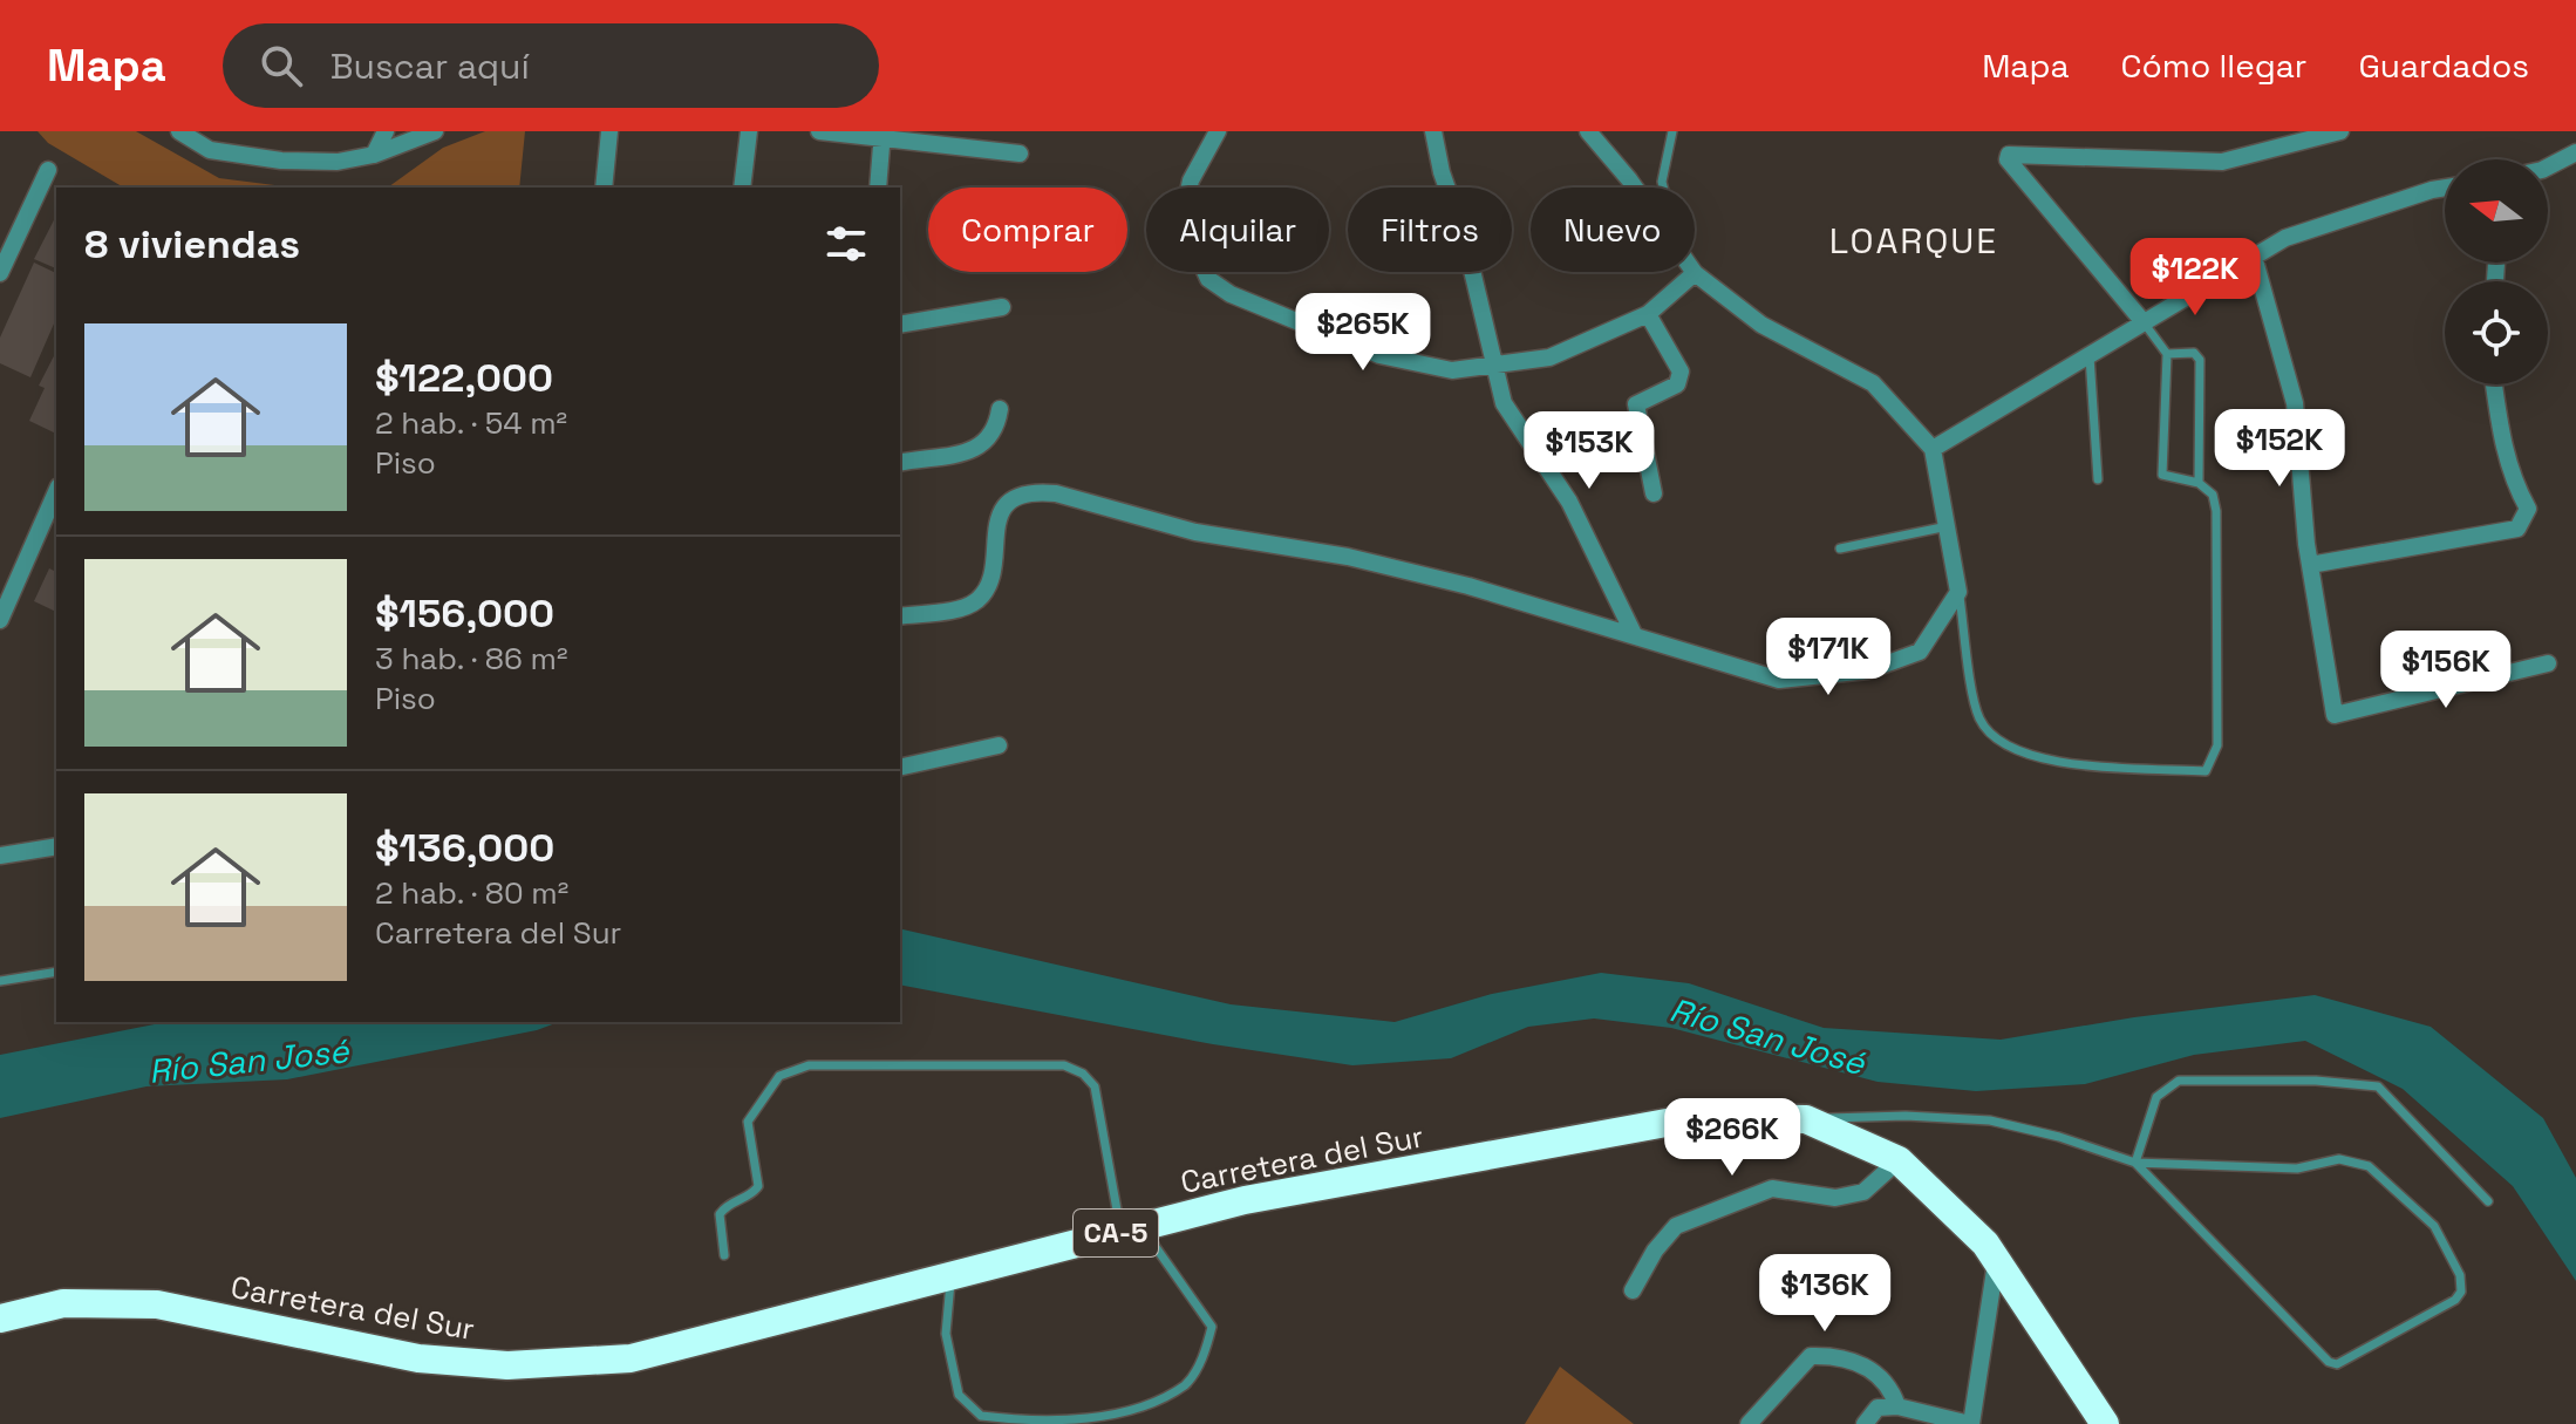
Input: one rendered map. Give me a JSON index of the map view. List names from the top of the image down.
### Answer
{
  "streets": {
    "highway": ["Carretera del Sur", "CA-5"]
  },
  "districts": ["LOARQUE"],
  "water": ["Río San José"],
  "north": "left",
  "page": {
    "header": "Mapa",
    "search": "Buscar aquí",
    "nav": ["Mapa", "Cómo llegar", "Guardados"],
    "chip": [
      "Comprar",
      "Alquilar",
      "Filtros",
      "Nuevo"
    ],
    "heading": "8 viviendas",
    "price": [
      "$122K",
      "$265K",
      "$152K",
      "$153K",
      "$171K",
      "$156K",
      "$266K",
      "$136K"
    ],
    "list": [
      {
        "name": "$122,000",
        "note": "2 hab. · 54 m² · Piso"
      },
      {
        "name": "$156,000",
        "note": "3 hab. · 86 m² · Piso"
      },
      {
        "name": "$136,000",
        "note": "2 hab. · 80 m² · Carretera del Sur"
      }
    ]
  }
}
